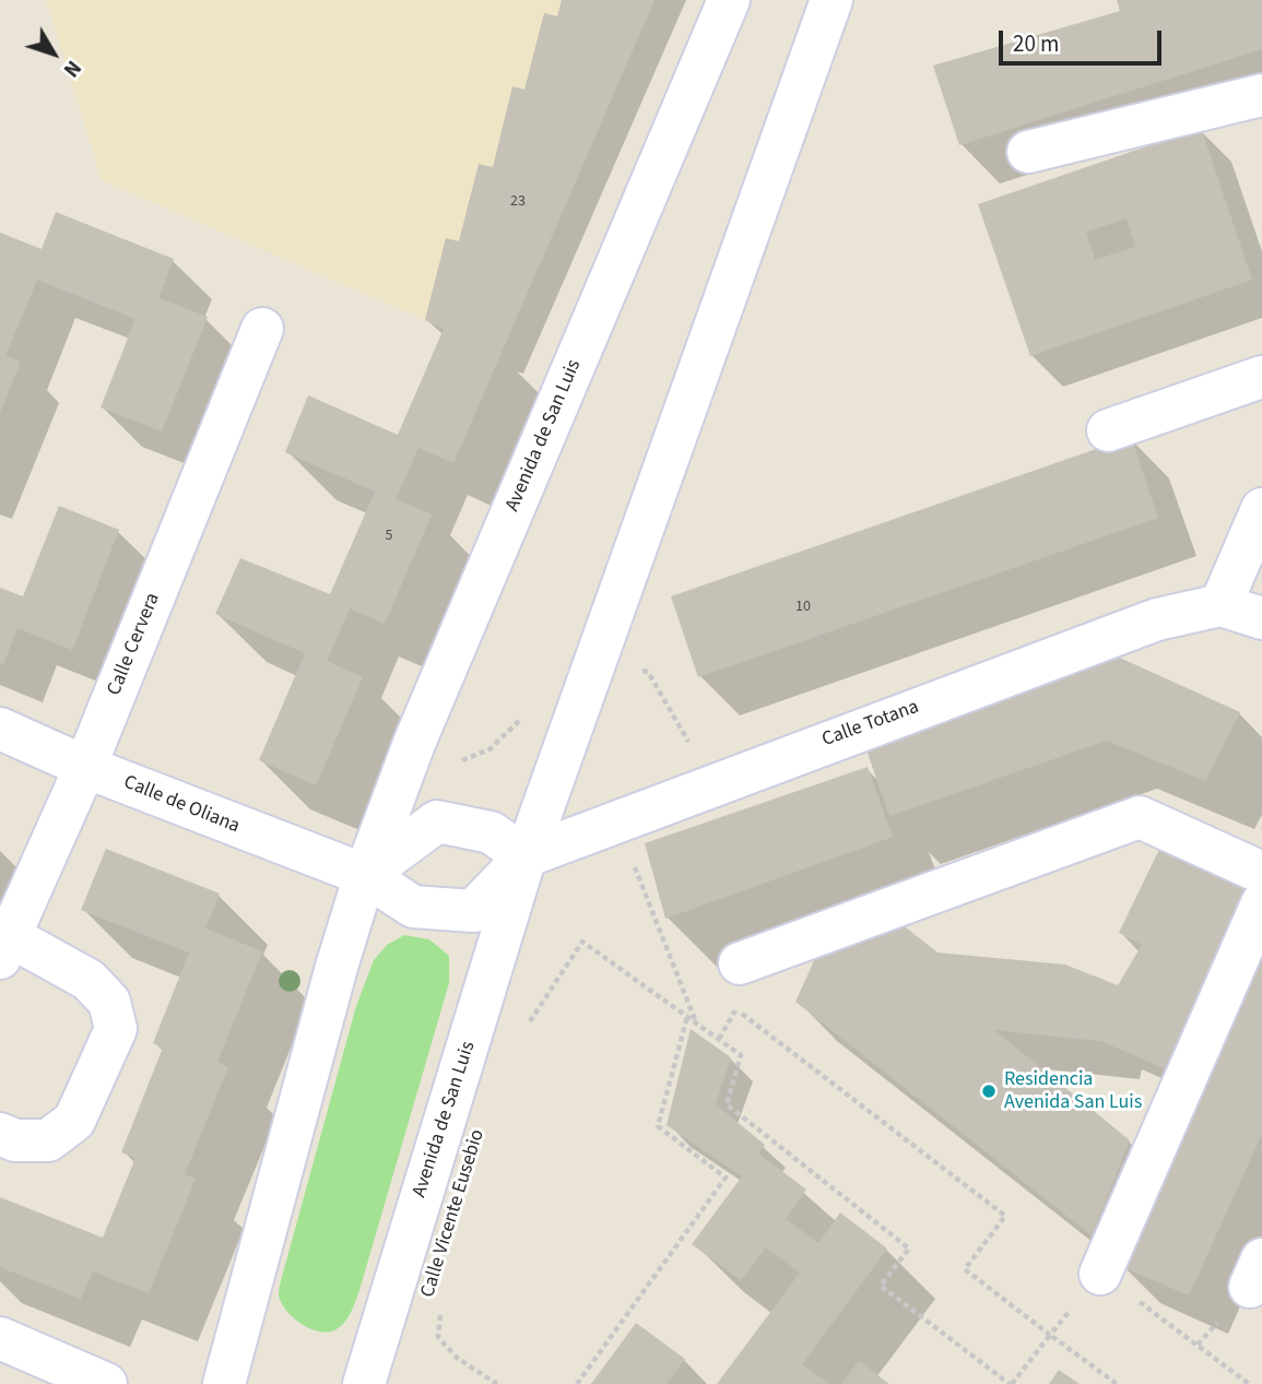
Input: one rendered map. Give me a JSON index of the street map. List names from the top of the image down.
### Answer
{
  "streets": {
    "street": [
      "Avenida de San Luis",
      "Calle Cervera",
      "Calle Totana",
      "Calle de Oliana"
    ],
    "path": ["Calle Vicente Eusebio"]
  },
  "crossings": [
    ["Avenida de San Luis", "Calle Totana"],
    ["Avenida de San Luis", "Calle de Oliana"],
    ["Calle Cervera", "Calle de Oliana"]
  ],
  "places": ["Residencia Avenida San Luis"],
  "house_numbers": ["23", "5", "10"],
  "scale_bar": "20 m",
  "north": "bottom right"
}
